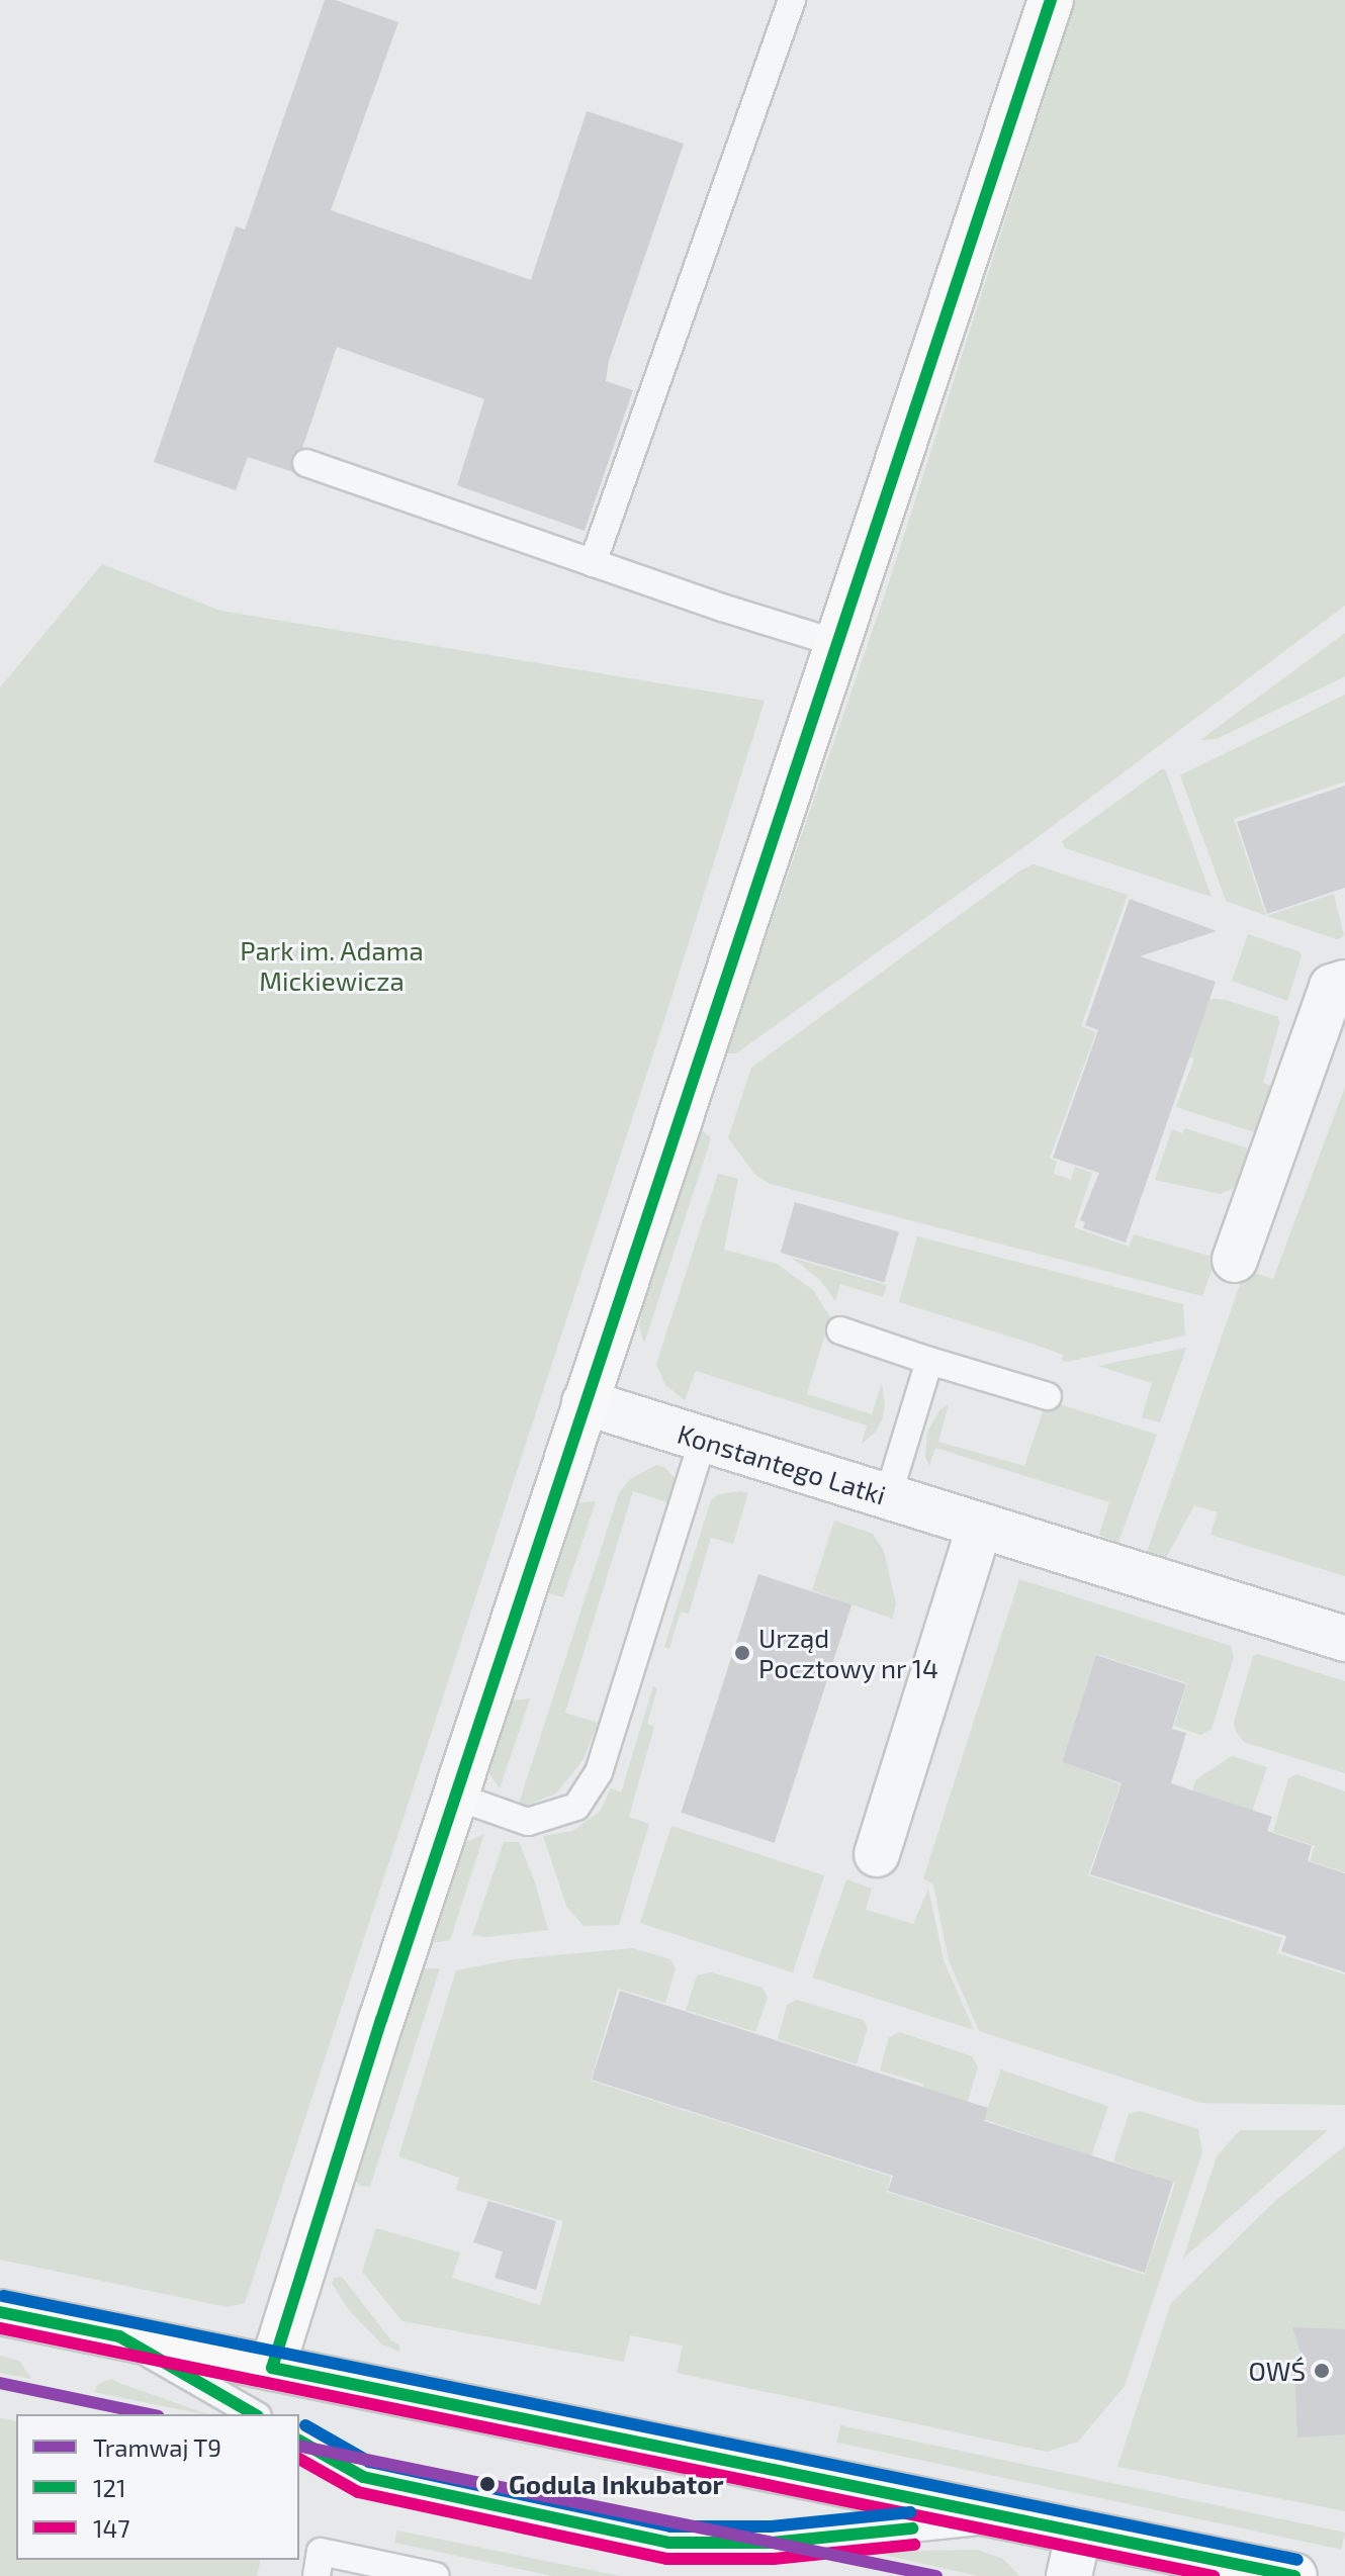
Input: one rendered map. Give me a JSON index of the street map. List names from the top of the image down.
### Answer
{
  "streets": {
    "street": ["Konstantego Latki"]
  },
  "parks": ["Park im. Adama Mickiewicza"],
  "places": ["Urząd Pocztowy nr 14", "OWŚ", "Godula Inkubator"],
  "lines": ["transit line 121", "transit line 147", "tram line T9"],
  "legend": ["Tramwaj T9", "121", "147"]
}
